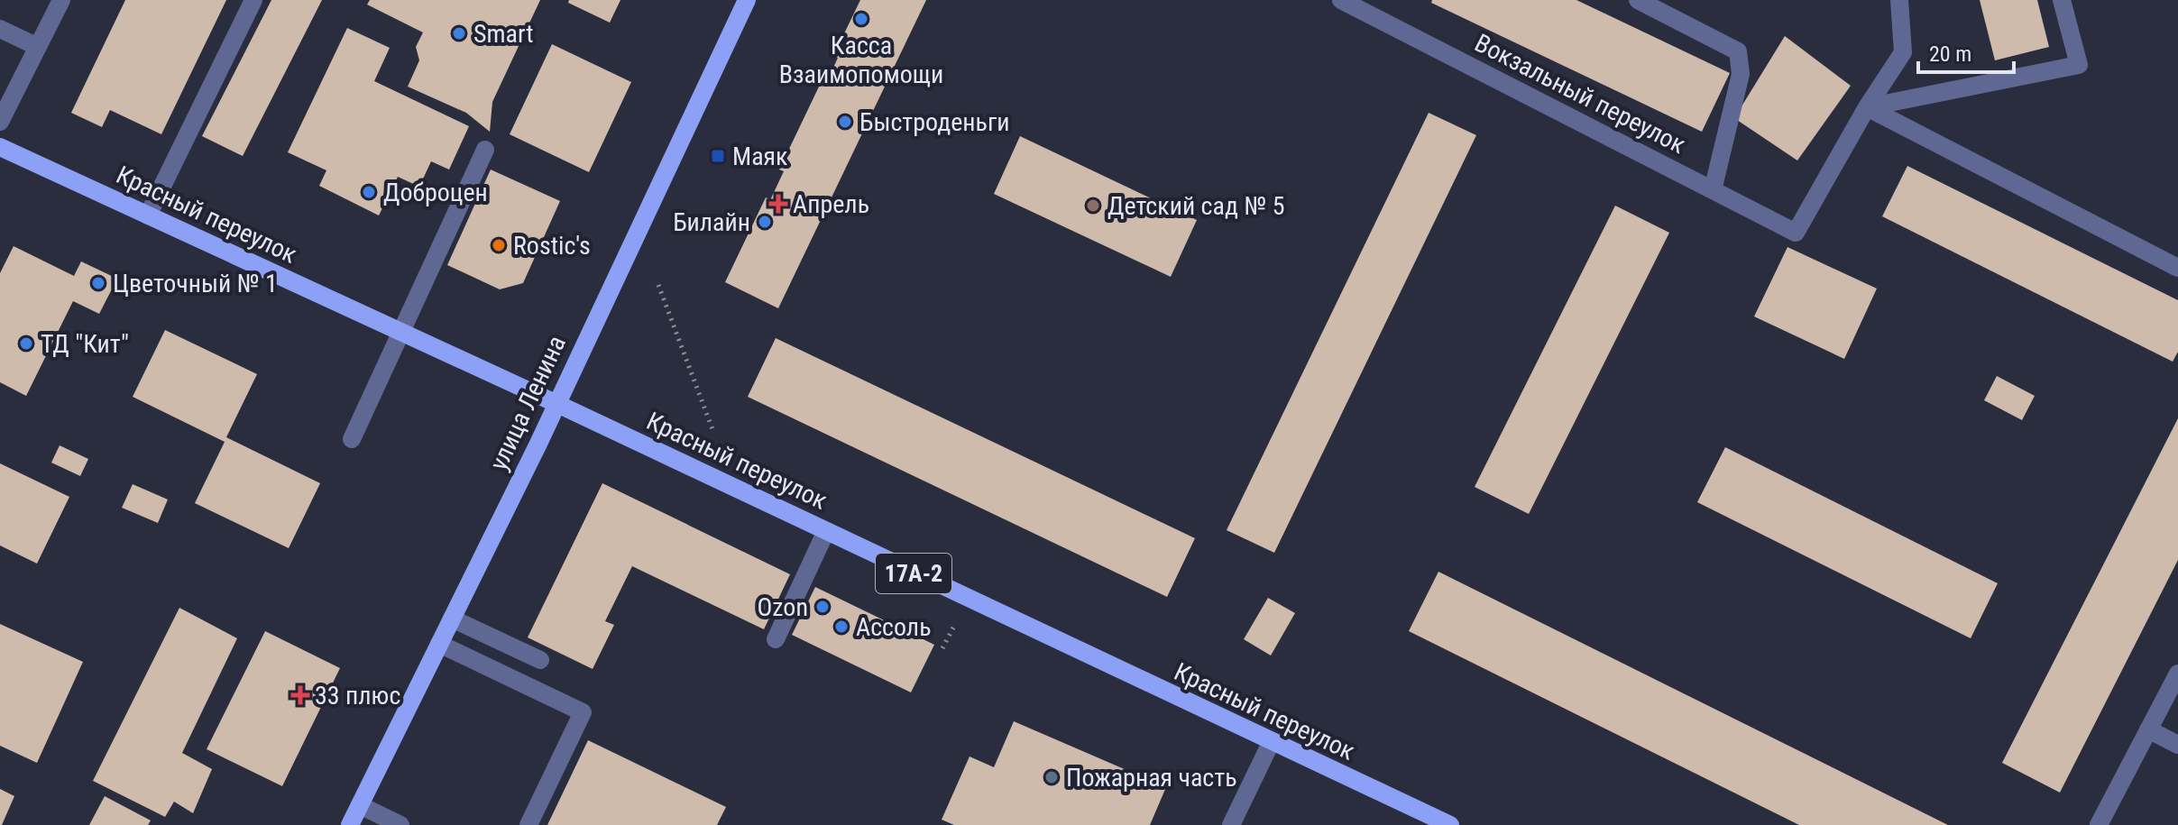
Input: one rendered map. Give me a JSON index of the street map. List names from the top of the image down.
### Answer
{
  "streets": {
    "main road": ["Красный переулок", "улица Ленина", "17А-2"],
    "street": ["Вокзальный переулок"]
  },
  "crossings": [
    ["Красный переулок", "улица Ленина"]
  ],
  "places": {
    "other": [
      "Касса Взаимопомощи",
      "Smart",
      "Быстроденьги",
      "Доброцен",
      "Детский сад № 5",
      "Билайн",
      "Rostic's",
      "Цветочный № 1",
      "ТД \"Кит\"",
      "Ozon",
      "Ассоль",
      "Пожарная часть"
    ],
    "transit": ["Маяк"],
    "health": ["Апрель", "33 плюс"]
  },
  "scale_bar": "20 m"
}
